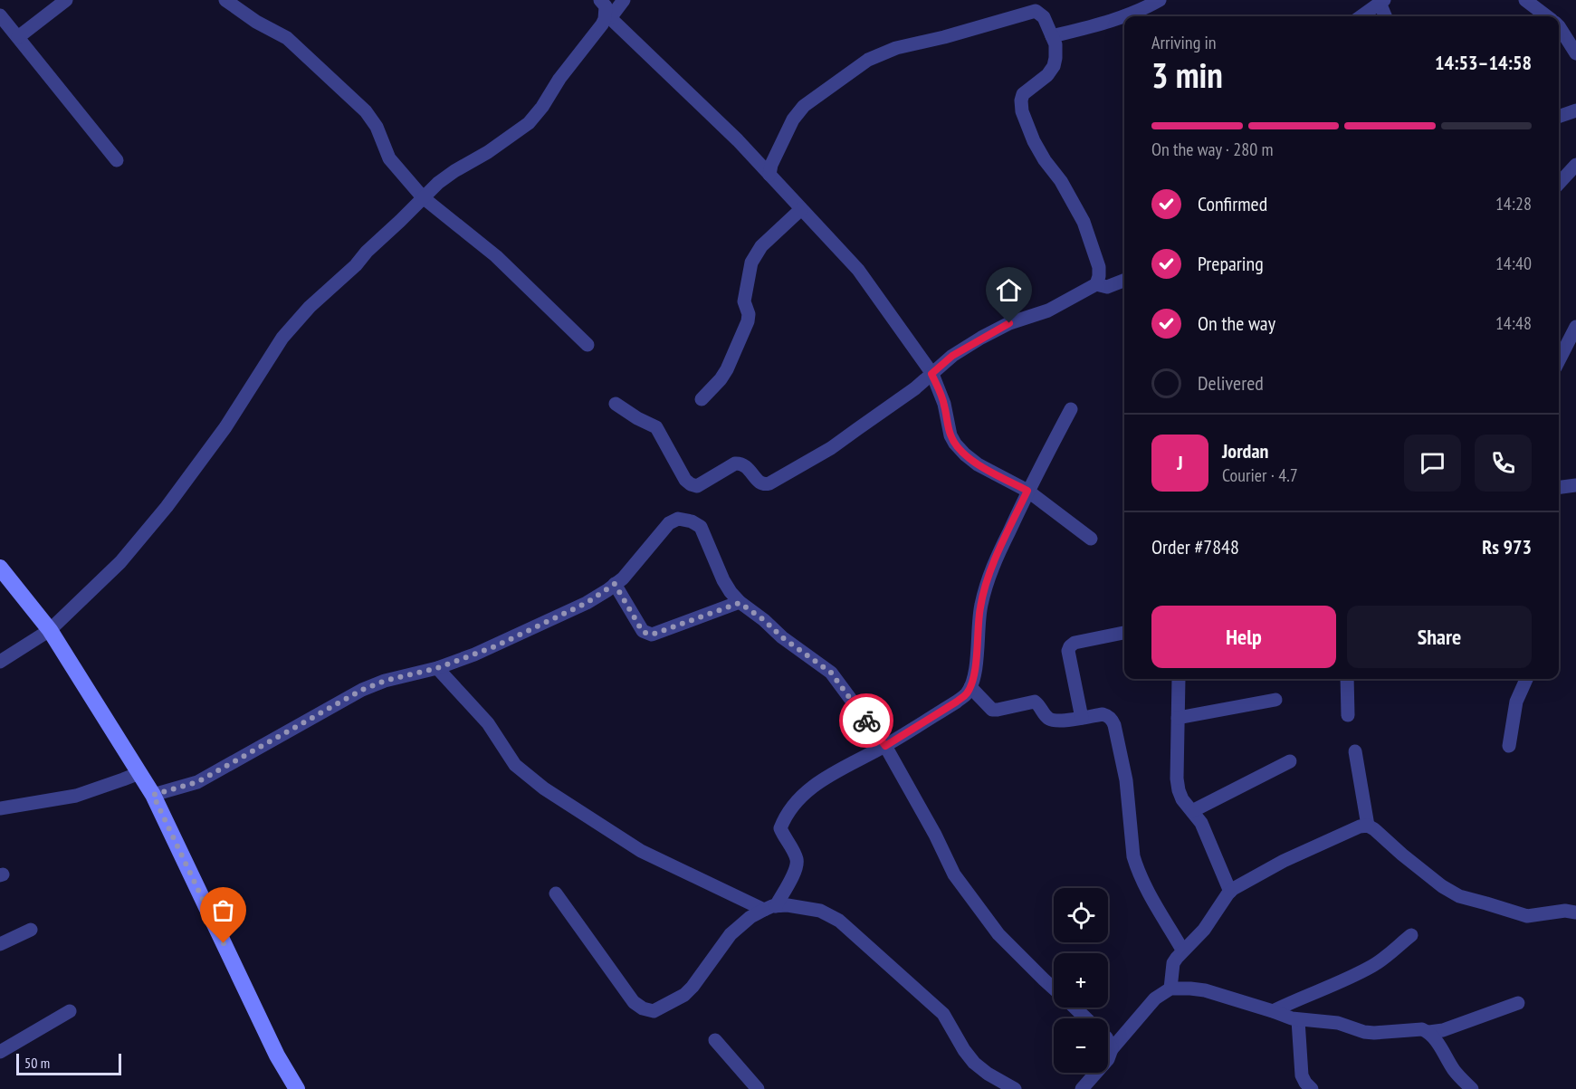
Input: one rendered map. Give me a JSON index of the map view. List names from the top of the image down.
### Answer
{
  "scale_bar": "50 m",
  "page": {
    "heading": ["3 min", "Arriving in", "14:53–14:58"],
    "panel": [
      "Jordan",
      "Courier · 4.7",
      "Order #7848",
      "Rs 973"
    ],
    "bar": "On the way · 280 m",
    "list": [
      ["Confirmed", "14:28"],
      ["Preparing", "14:40"],
      ["On the way", "14:48"],
      "Delivered"
    ],
    "round": "J",
    "buttons": ["Help", "Share"],
    "map_buttons": ["+", "−"],
    "scale": "50 m"
  }
}
